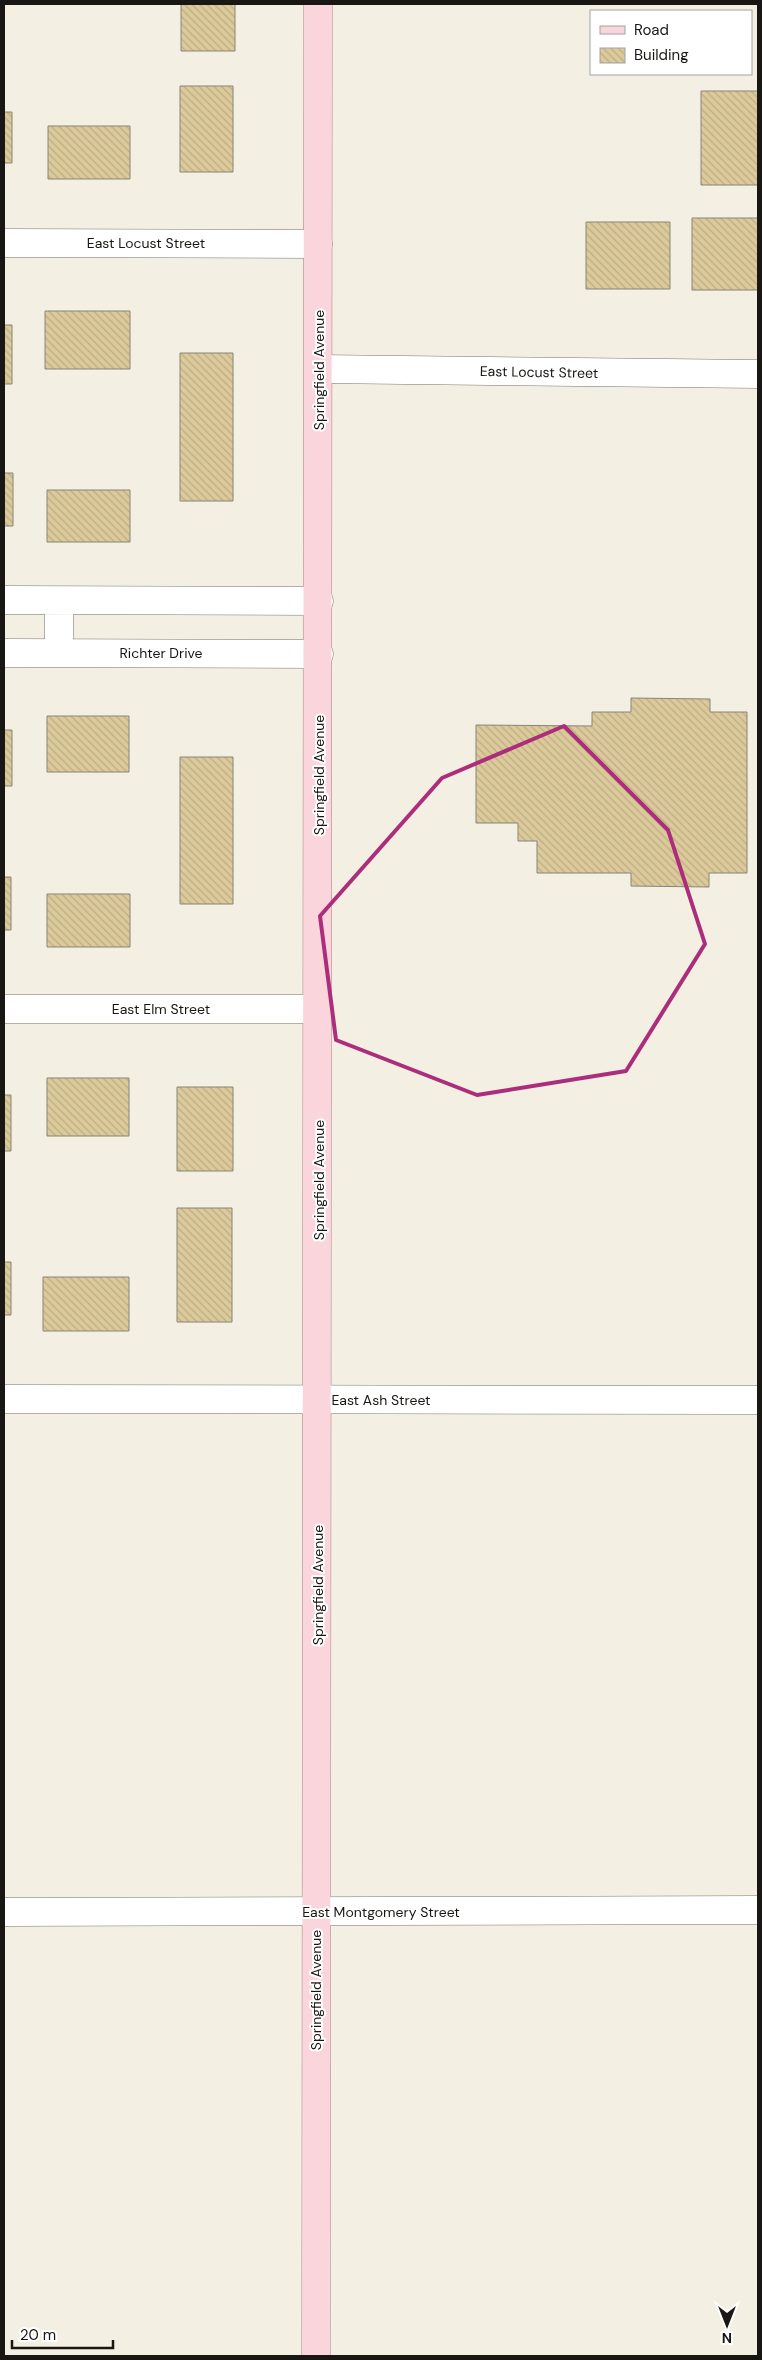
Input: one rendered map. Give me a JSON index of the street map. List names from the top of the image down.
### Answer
{
  "streets": {
    "main road": ["Springfield Avenue"],
    "street": [
      "East Locust Street",
      "Richter Drive",
      "East Elm Street",
      "East Ash Street",
      "East Montgomery Street"
    ]
  },
  "crossings": [
    ["East Locust Street", "Springfield Avenue"],
    ["Springfield Avenue", "Richter Drive"],
    ["Springfield Avenue", "East Elm Street"],
    ["Springfield Avenue", "East Ash Street"],
    ["Springfield Avenue", "East Montgomery Street"]
  ],
  "legend": ["Road", "Building"],
  "scale_bar": "20 m",
  "north": "bottom"
}
